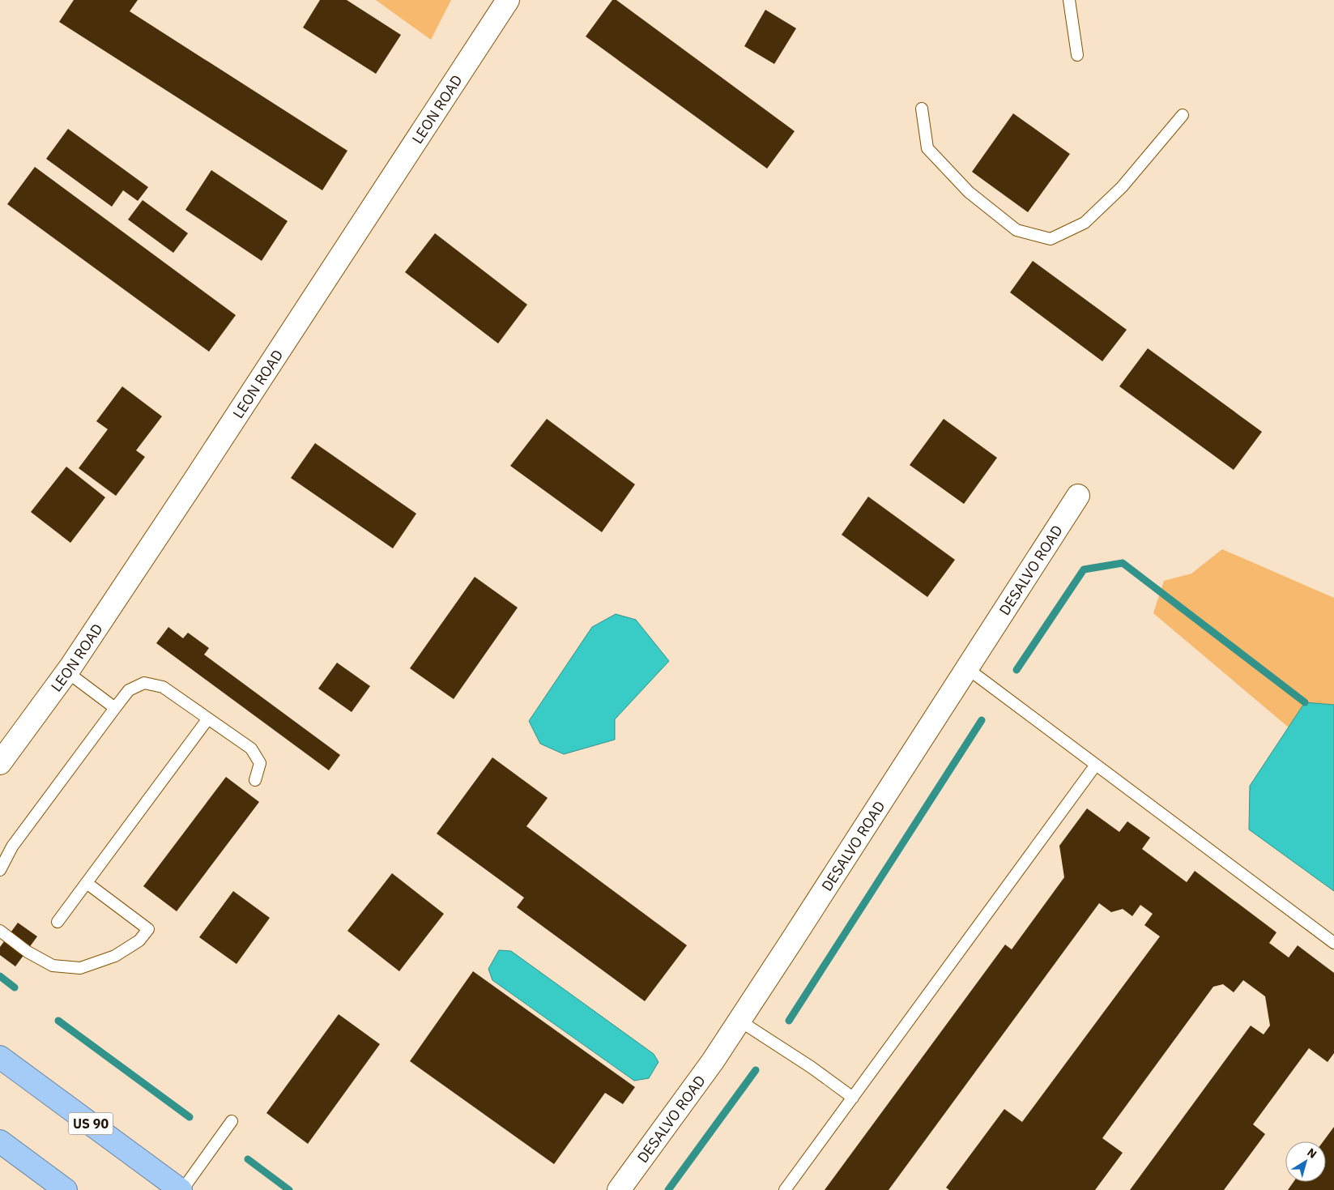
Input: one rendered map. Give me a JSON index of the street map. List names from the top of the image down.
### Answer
{
  "streets": {
    "highway": ["US 90"],
    "street": ["LEON ROAD", "DESALVO ROAD"]
  },
  "north": "top right"
}
